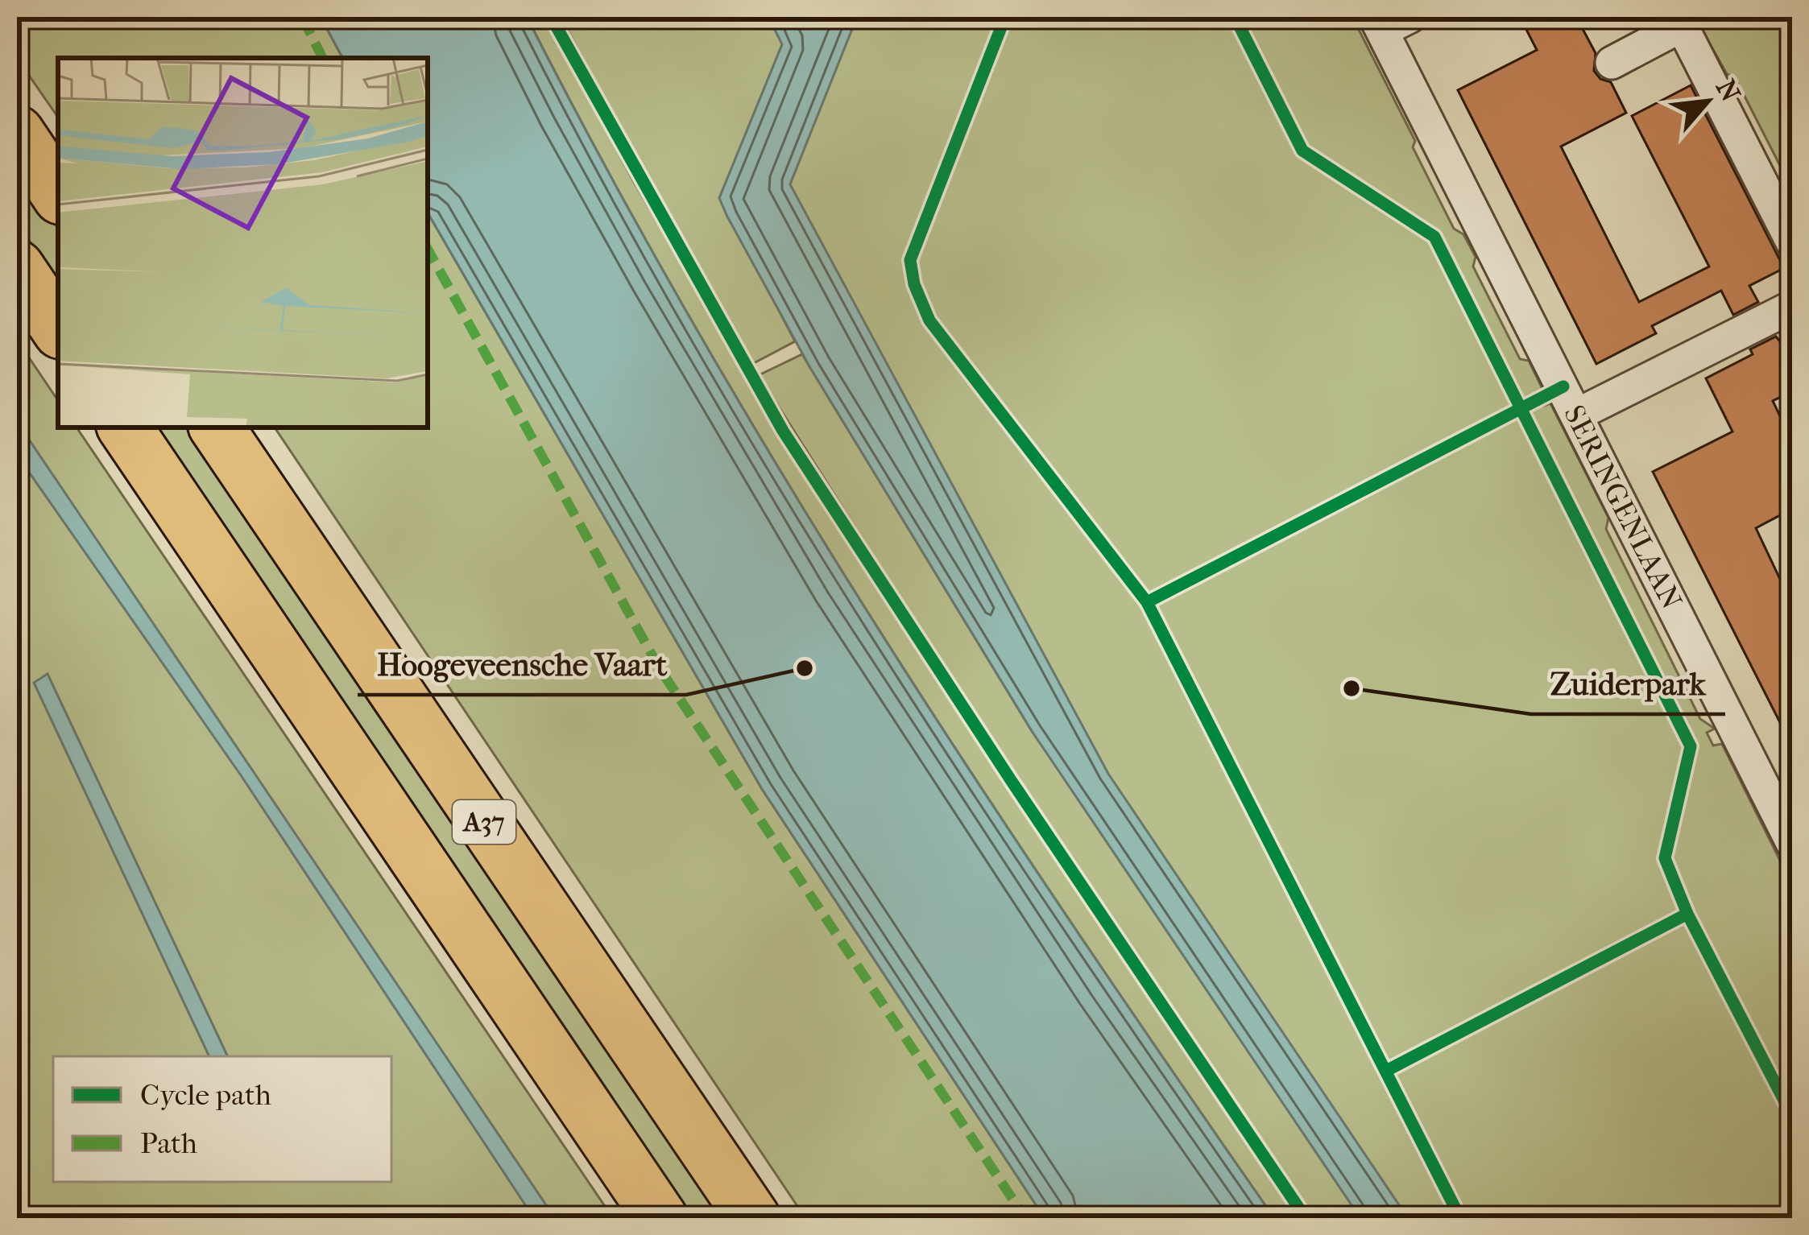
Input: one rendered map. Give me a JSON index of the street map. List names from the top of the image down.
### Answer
{
  "streets": {
    "highway": ["A37"],
    "street": ["SERINGENLAAN"]
  },
  "places": ["Hoogeveensche Vaart", "Zuiderpark"],
  "legend": ["Cycle path", "Path"],
  "north": "top right"
}
